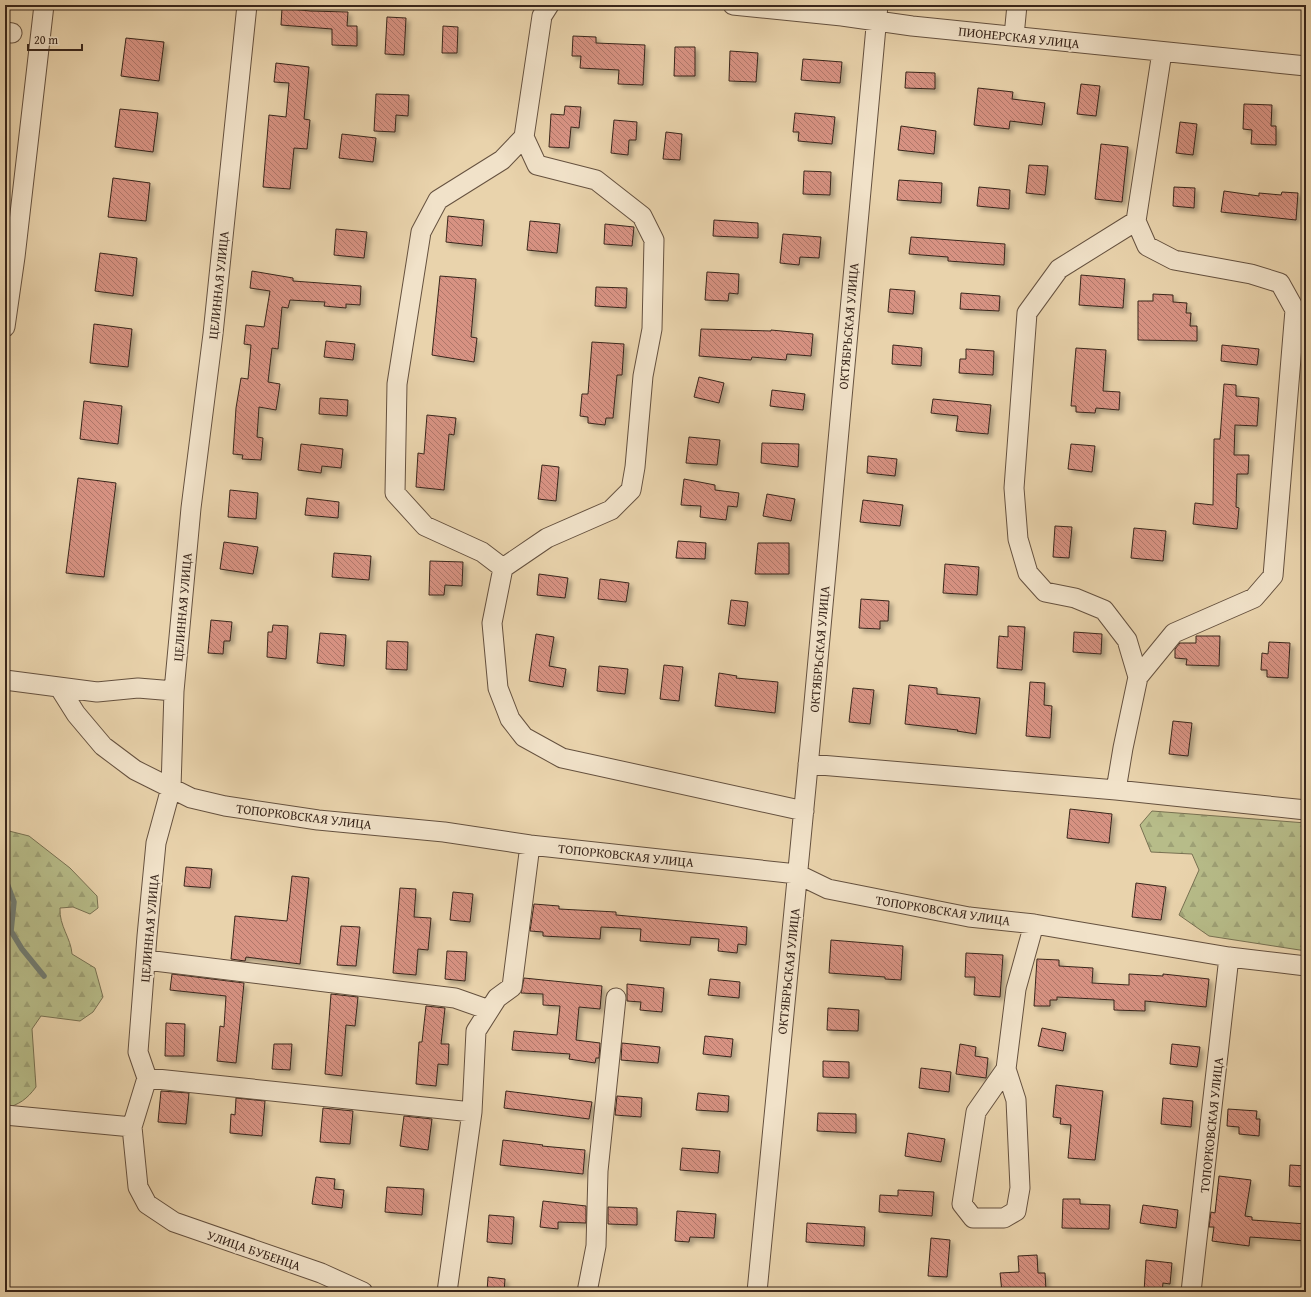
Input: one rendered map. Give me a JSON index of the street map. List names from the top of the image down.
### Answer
{
  "streets": {
    "street": [
      "ПИОНЕРСКАЯ УЛИЦА",
      "ЦЕЛИННАЯ УЛИЦА",
      "ОКТЯБРЬСКАЯ УЛИЦА",
      "ТОПОРКОВСКАЯ УЛИЦА",
      "УЛИЦА БУБЕНЦА"
    ]
  },
  "crossings": [
    ["ПИОНЕРСКАЯ УЛИЦА", "ОКТЯБРЬСКАЯ УЛИЦА"],
    ["ЦЕЛИННАЯ УЛИЦА", "ТОПОРКОВСКАЯ УЛИЦА"],
    ["ОКТЯБРЬСКАЯ УЛИЦА", "ТОПОРКОВСКАЯ УЛИЦА"]
  ],
  "scale_bar": "20 m"
}
